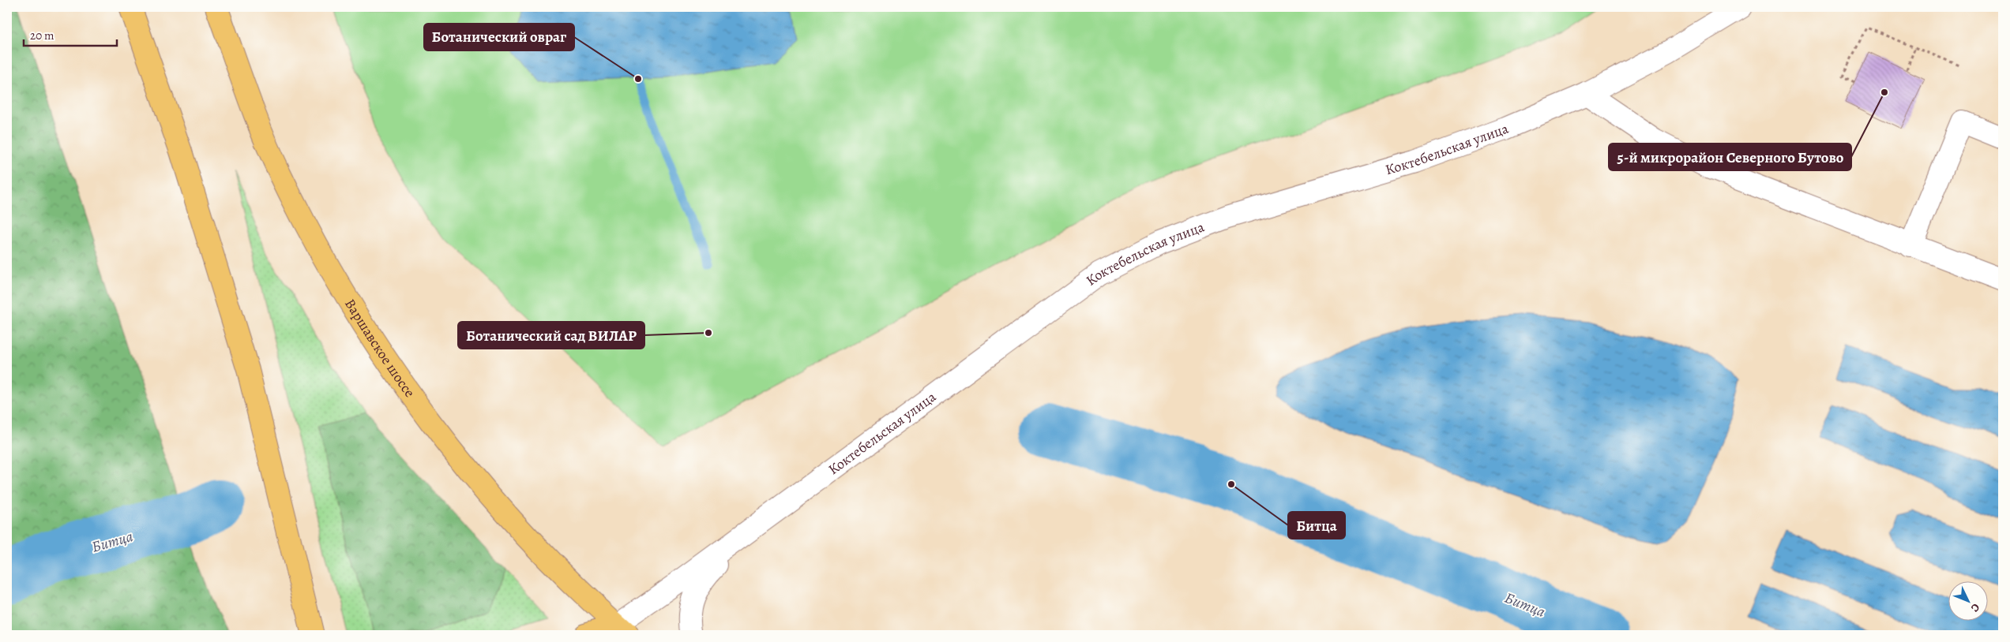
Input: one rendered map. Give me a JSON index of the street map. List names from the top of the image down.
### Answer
{
  "streets": {
    "main road": ["Варшавское шоссе"],
    "street": ["Коктебельская улица"]
  },
  "crossings": [
    ["Коктебельская улица", "Варшавское шоссе"]
  ],
  "water": ["Битца"],
  "places": [
    "Ботанический овраг",
    "5-й микрорайон Северного Бутово",
    "Ботанический сад ВИЛАР",
    "Битца"
  ],
  "scale_bar": "20 m",
  "north": "bottom right"
}
